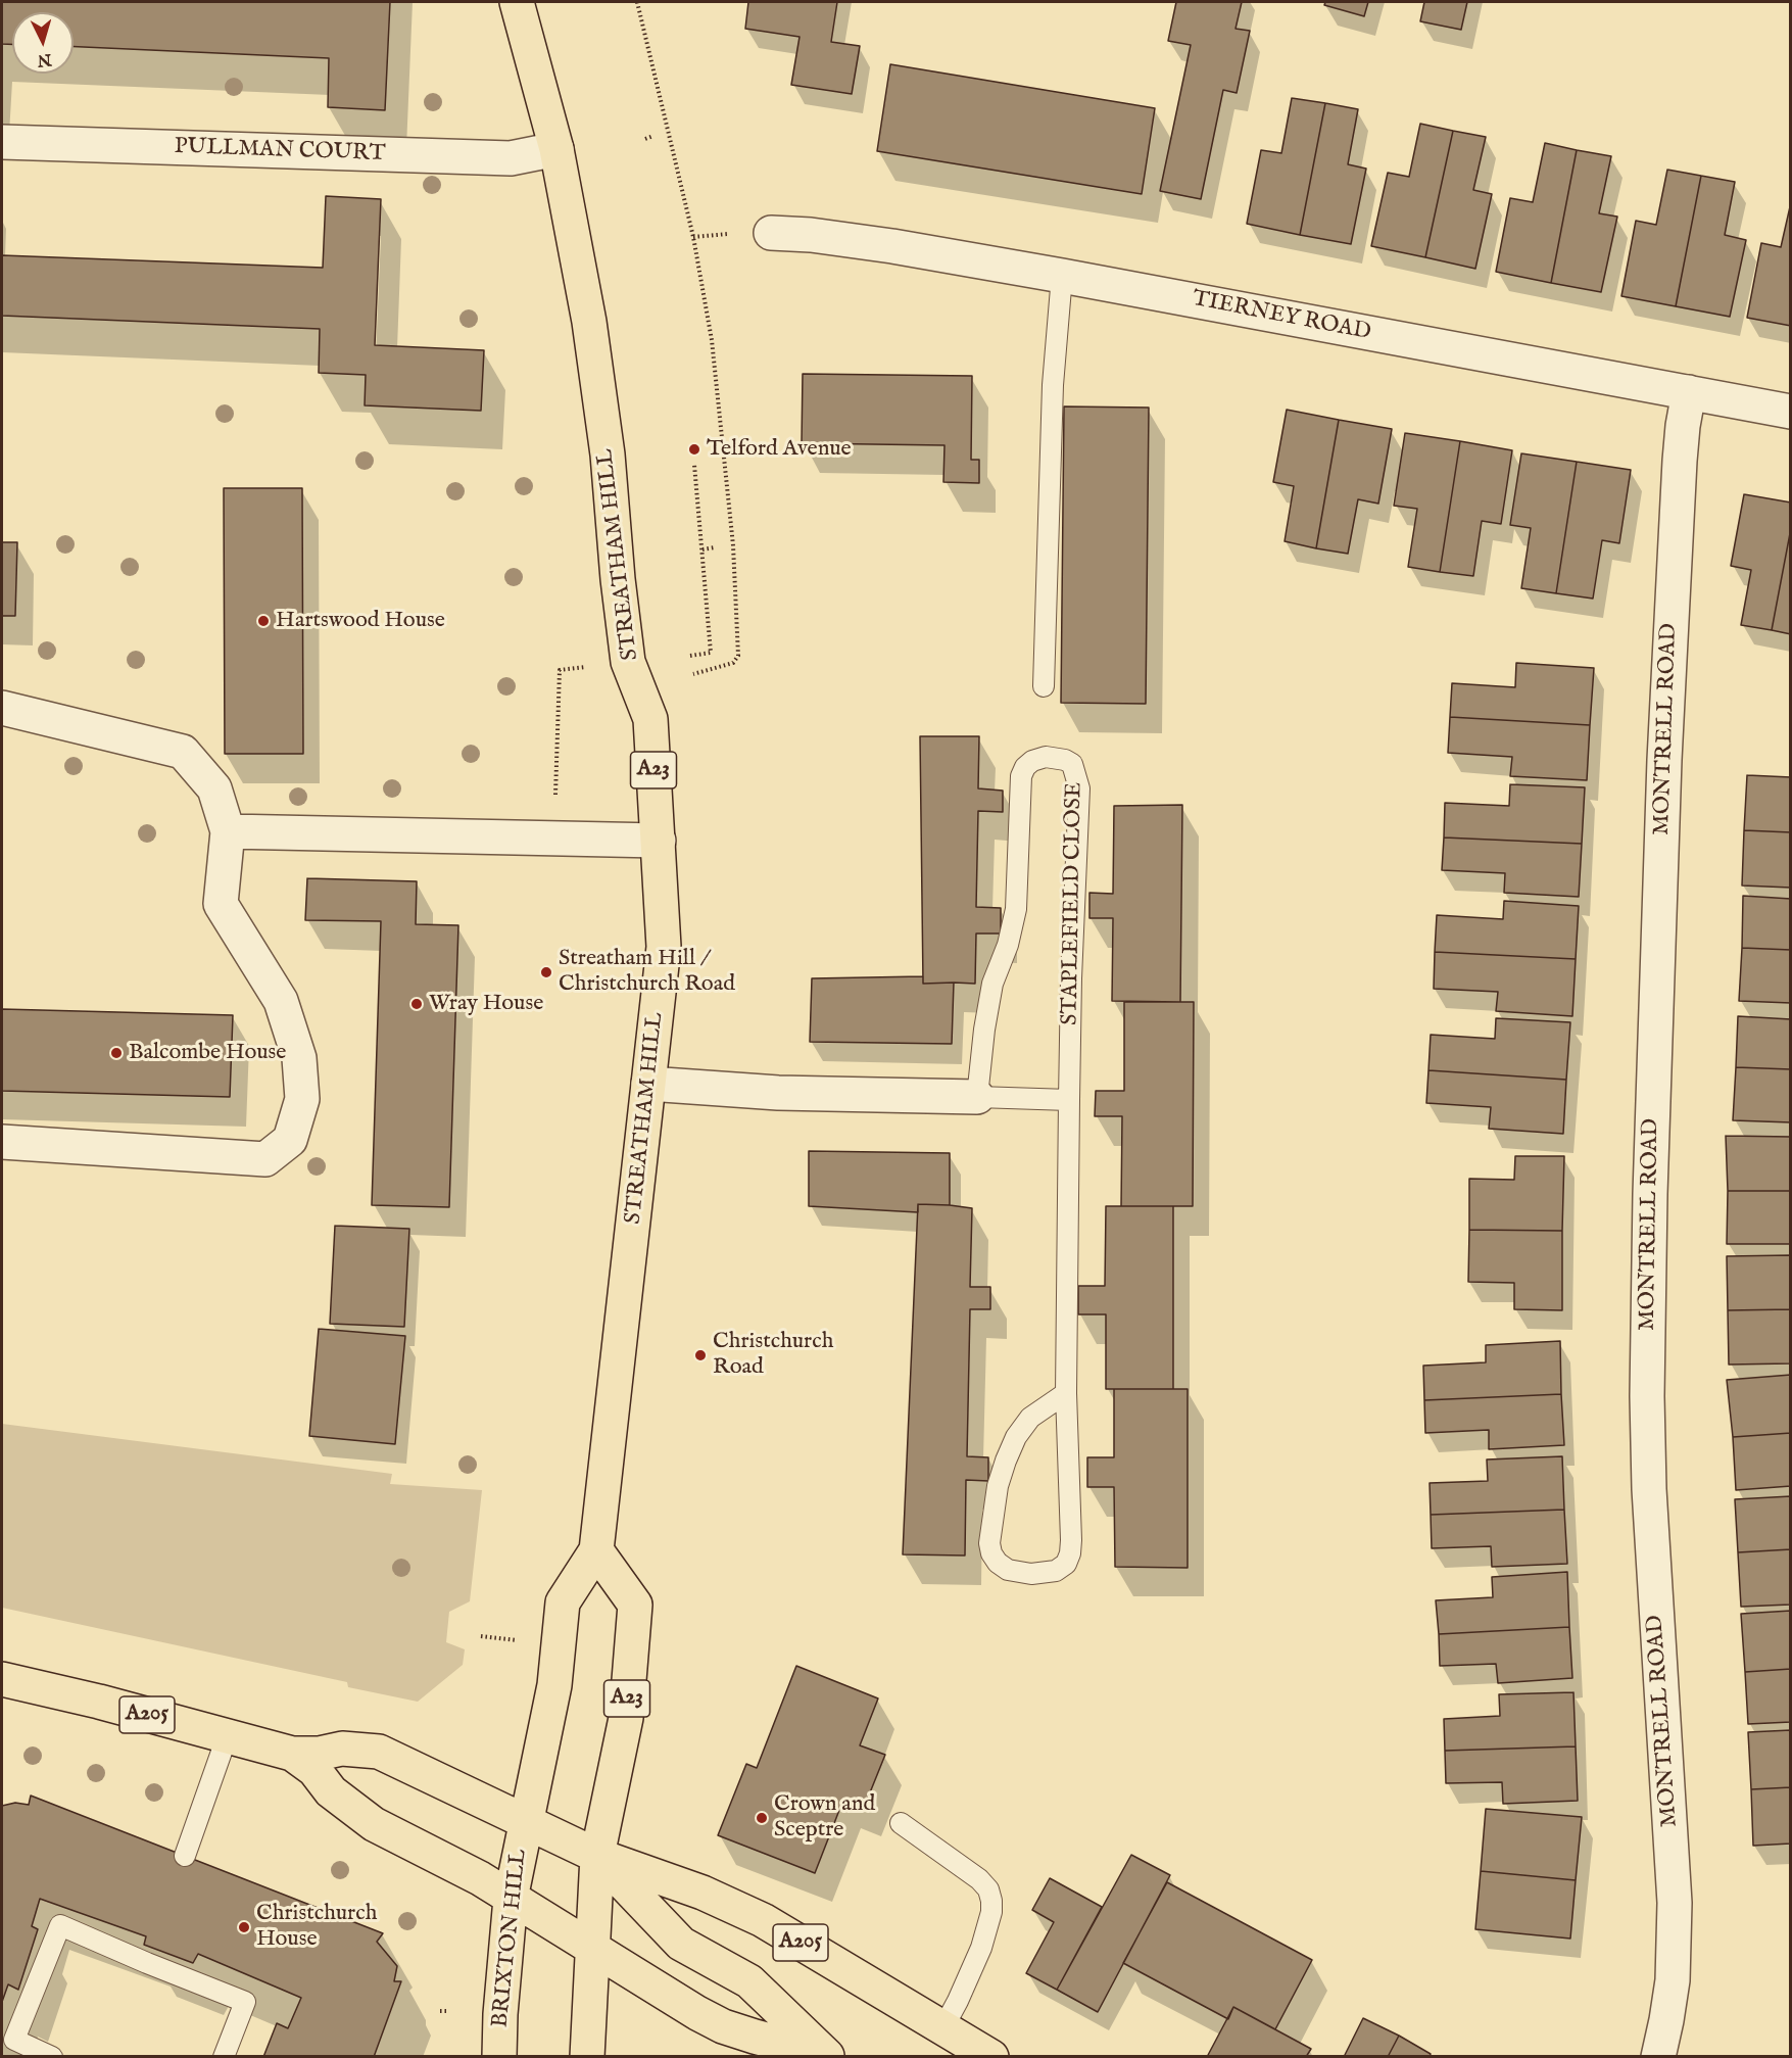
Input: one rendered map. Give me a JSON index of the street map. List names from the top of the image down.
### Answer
{
  "streets": {
    "highway": [
      "STREATHAM HILL",
      "A23",
      "A205",
      "BRIXTON HILL"
    ],
    "street": ["PULLMAN COURT", "TIERNEY ROAD", "MONTRELL ROAD"],
    "lane": ["STAPLEFIELD CLOSE"]
  },
  "crossings": [
    ["PULLMAN COURT", "STREATHAM HILL"],
    ["TIERNEY ROAD", "MONTRELL ROAD"],
    ["STREATHAM HILL", "A23"],
    ["STREATHAM HILL", "A205"],
    ["STREATHAM HILL", "BRIXTON HILL"],
    ["A23", "A205"],
    ["A205", "BRIXTON HILL"]
  ],
  "places": [
    "Telford Avenue",
    "Hartswood House",
    "Streatham Hill / Christchurch Road",
    "Wray House",
    "Balcombe House",
    "Christchurch Road",
    "Crown and Sceptre",
    "Christchurch House"
  ],
  "north": "bottom"
}
